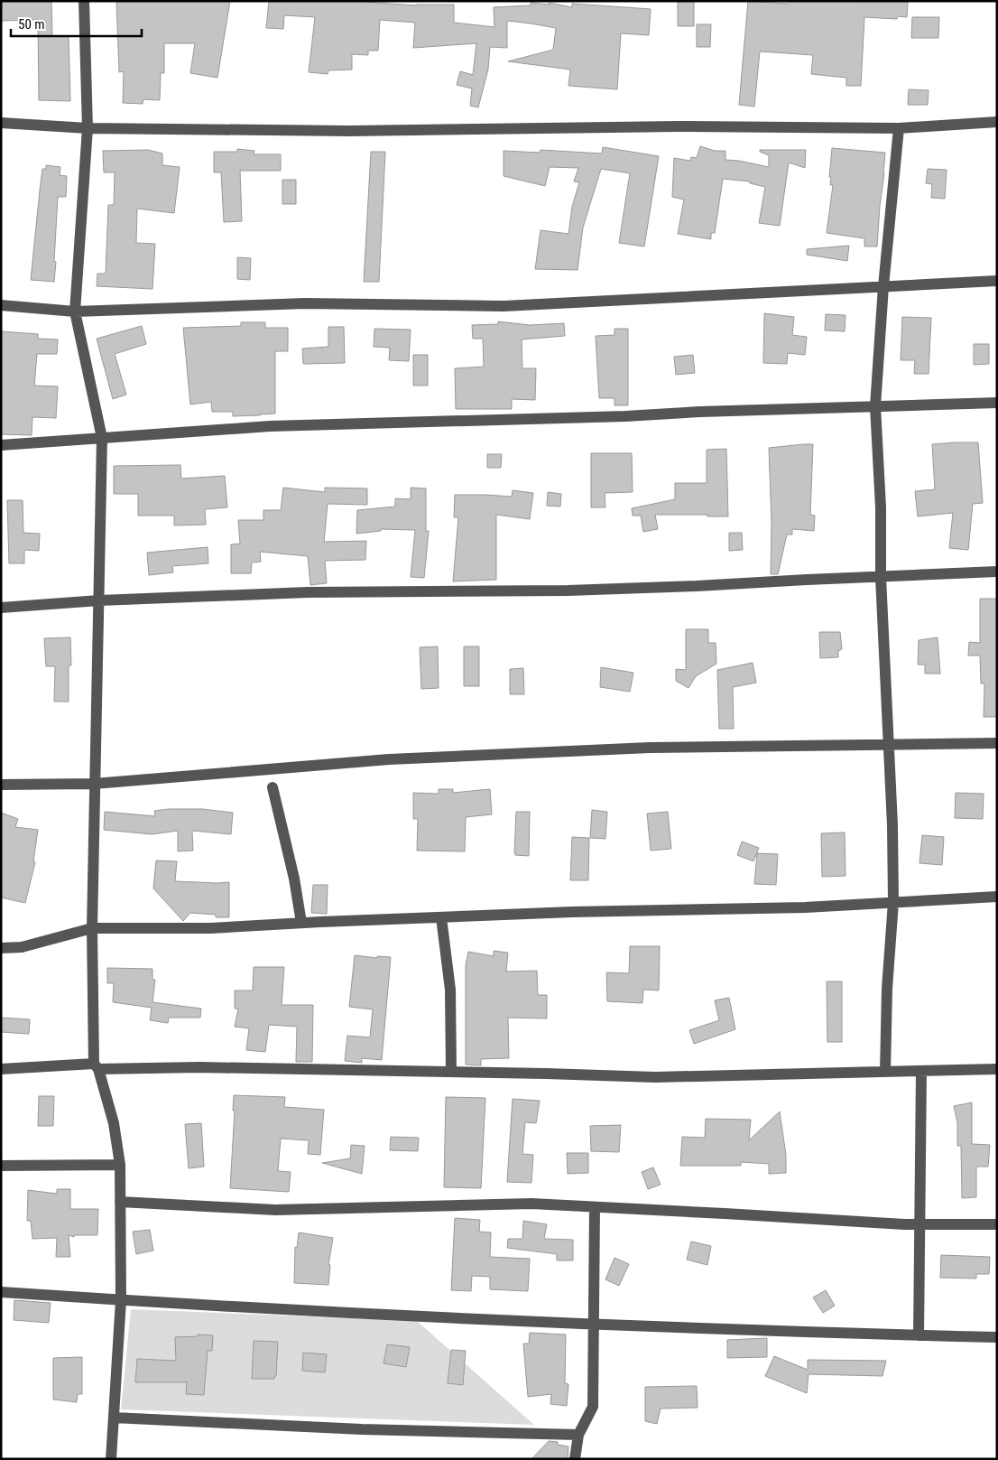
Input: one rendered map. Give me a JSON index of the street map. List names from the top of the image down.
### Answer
{
  "scale_bar": "50 m"
}
